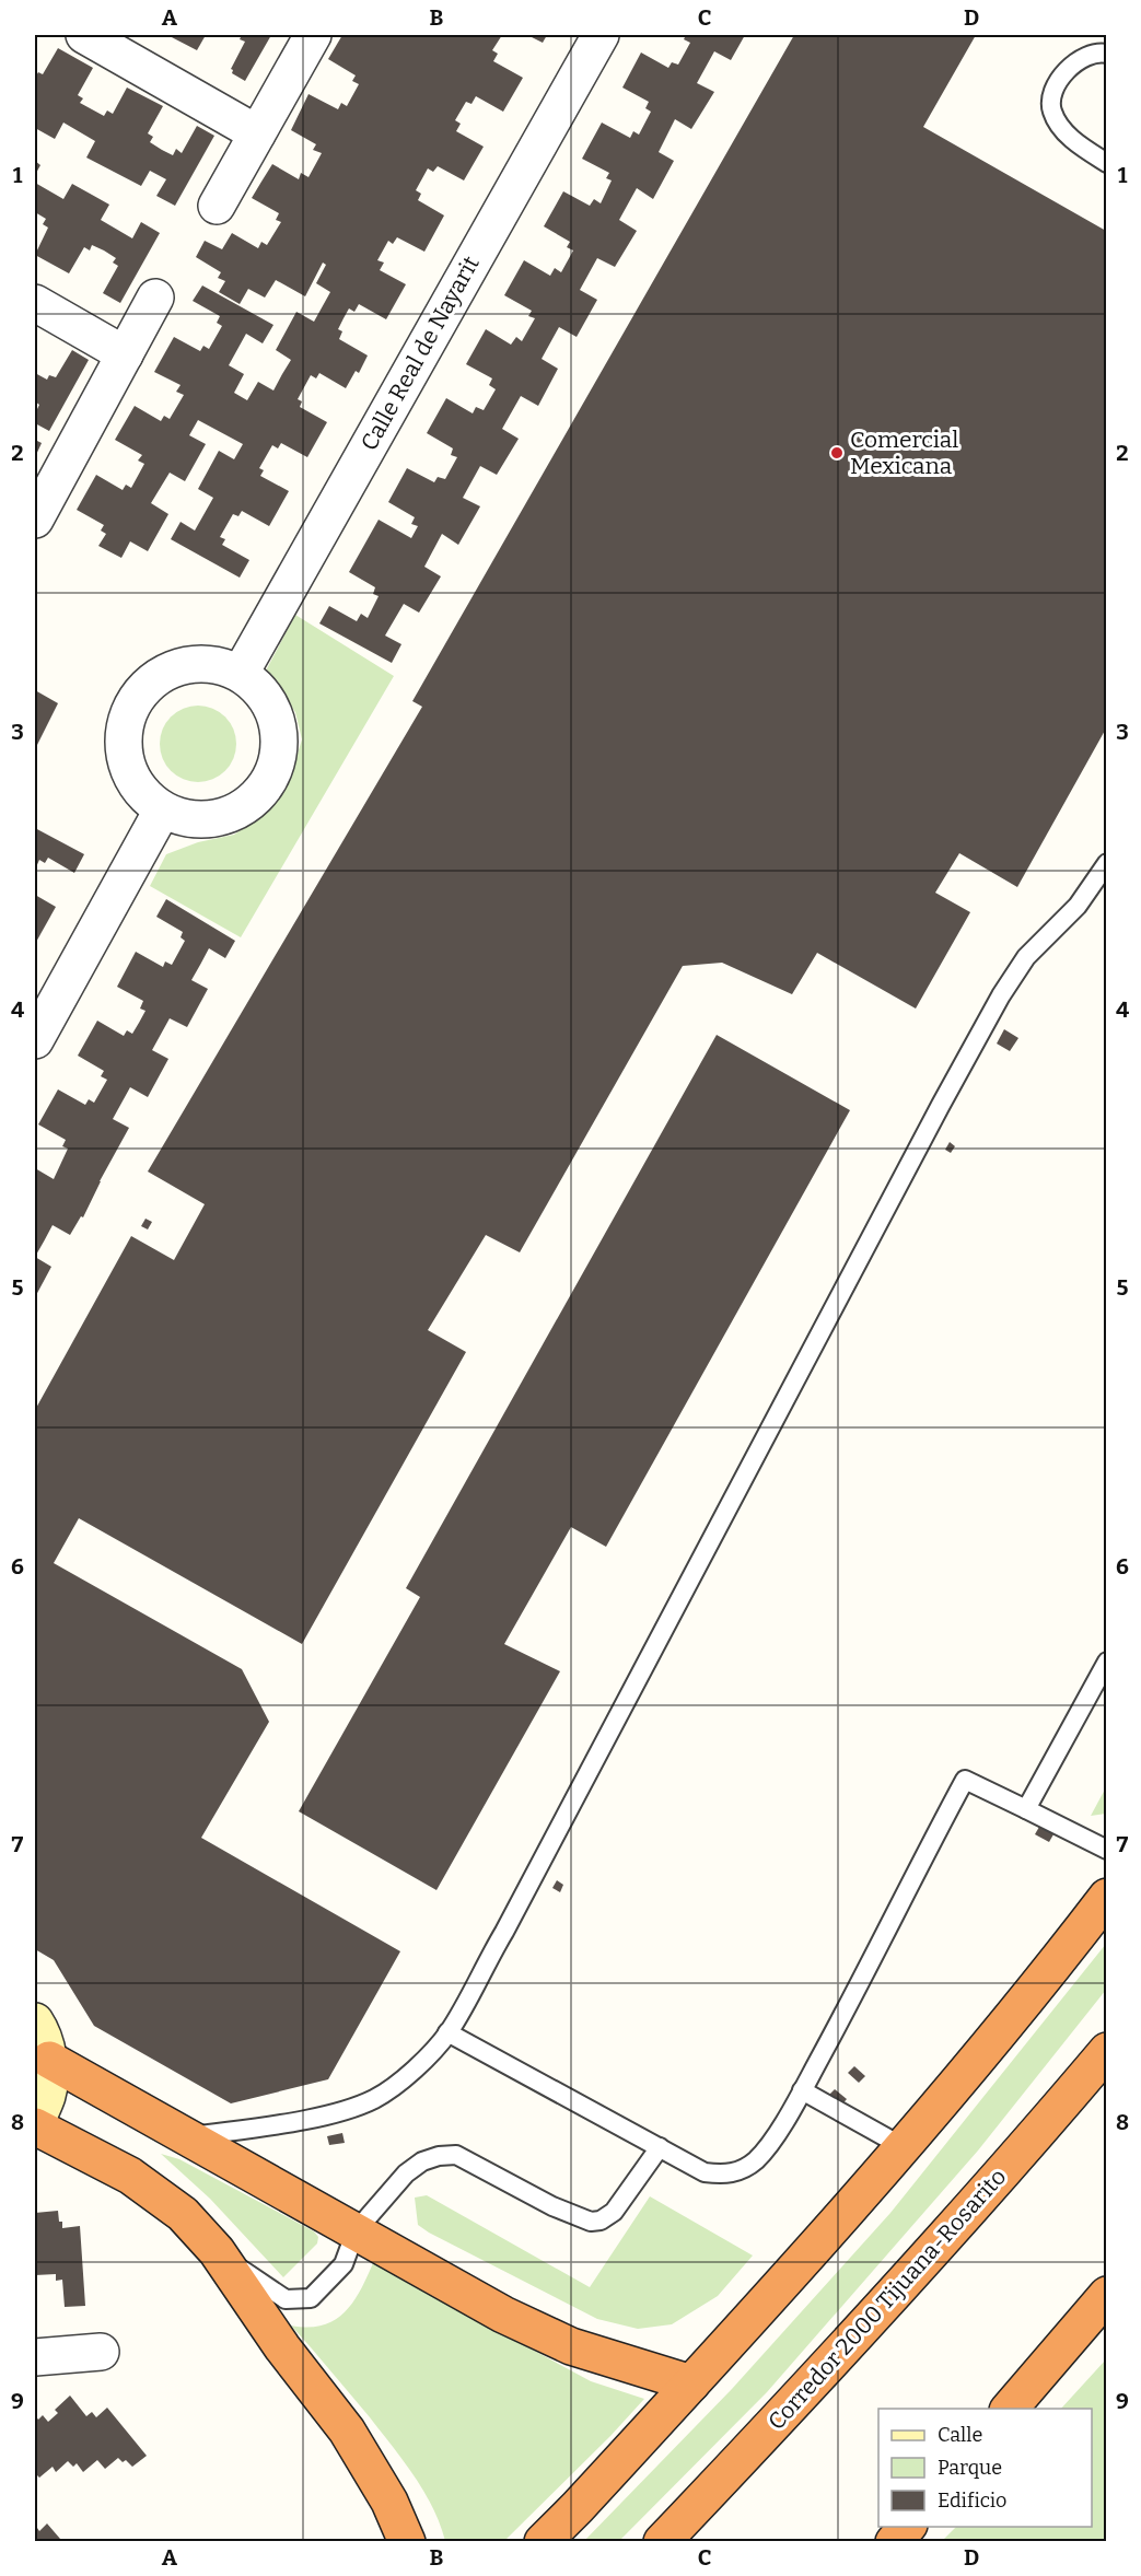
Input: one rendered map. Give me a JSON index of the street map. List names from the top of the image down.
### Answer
{
  "streets": {
    "highway": ["Corredor 2000 Tijuana-Rosarito"],
    "street": ["Calle Real de Nayarit"]
  },
  "places": ["Comercial Mexicana"],
  "legend": ["Calle", "Parque", "Edificio"],
  "grid": {
    "columns": [
      "A",
      "B",
      "C",
      "D"
    ],
    "rows": [
      "1",
      "2",
      "3",
      "4",
      "5",
      "6",
      "7",
      "8",
      "9"
    ]
  }
}
